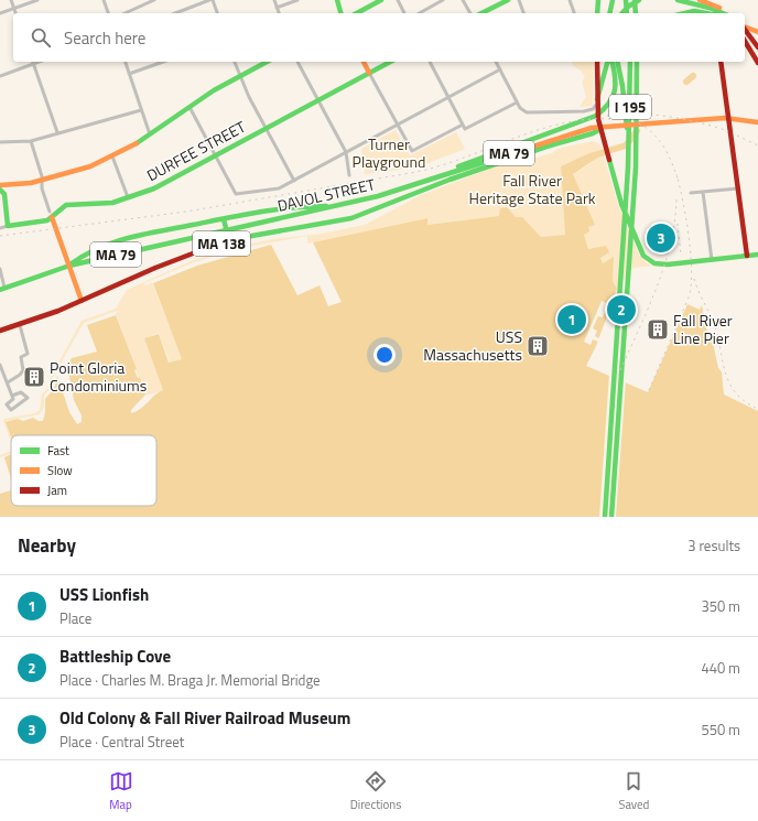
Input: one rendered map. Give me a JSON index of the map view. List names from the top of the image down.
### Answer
{
  "streets": {
    "main road": [
      "I 195",
      "DURFEE STREET",
      "MA 79",
      "DAVOL STREET",
      "MA 138"
    ]
  },
  "crossings": [
    ["MA 79", "DAVOL STREET"]
  ],
  "parks": ["Turner Playground", "Fall River Heritage State Park"],
  "places": {
    "building": ["Fall River Line Pier", "USS Massachusetts", "Point Gloria Condominiums"]
  },
  "legend": ["Fast", "Slow", "Jam"],
  "page": {
    "search": "Search here",
    "pins": ["3", "2", "1"],
    "heading": ["Nearby", "3 results"],
    "list": [
      {
        "mark": "1",
        "name": "USS Lionfish",
        "note": "Place",
        "value": "350 m"
      },
      {
        "mark": "2",
        "name": "Battleship Cove",
        "note": "Place · Charles M. Braga Jr. Memorial Bridge",
        "value": "440 m"
      },
      {
        "mark": "3",
        "name": "Old Colony & Fall River Railroad Museum",
        "note": "Place · Central Street",
        "value": "550 m"
      }
    ],
    "nav": ["Map", "Directions", "Saved"]
  }
}
